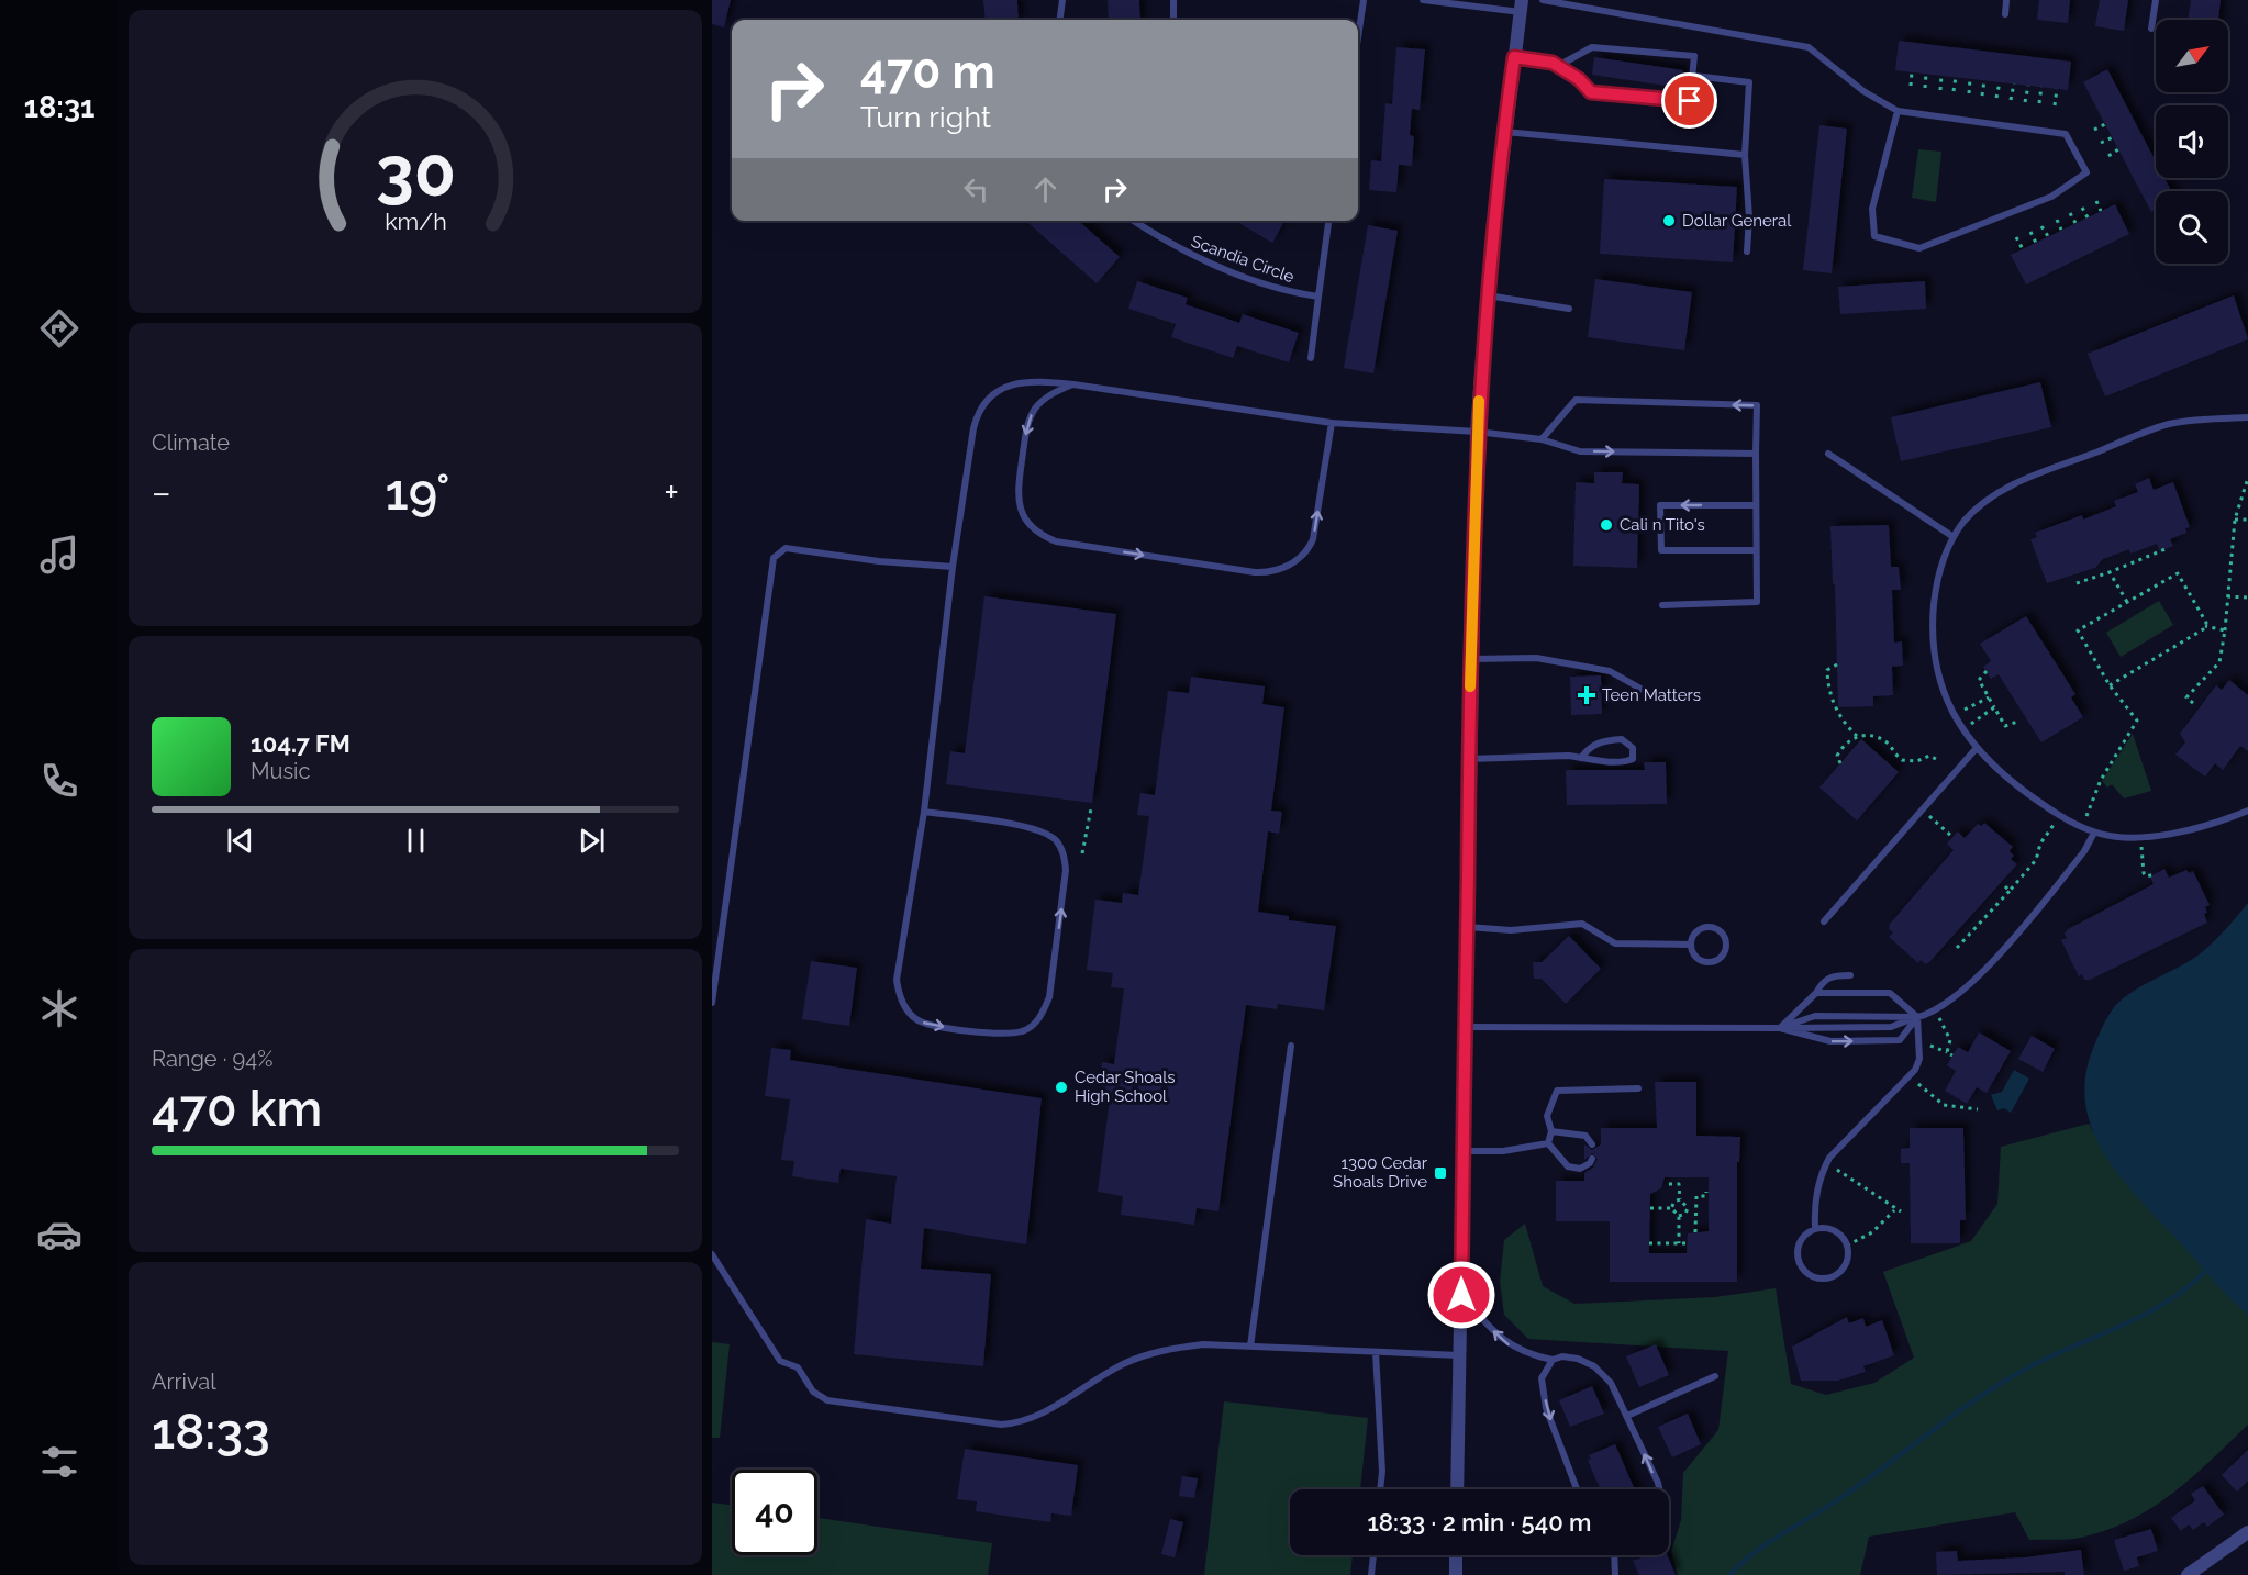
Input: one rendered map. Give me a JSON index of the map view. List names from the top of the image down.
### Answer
{
  "streets": {
    "lane": ["Scandia Circle"]
  },
  "places": {
    "other": ["Dollar General", "Cali n Tito's", "Cedar Shoals High School"],
    "health": ["Teen Matters"],
    "transit": ["1300 Cedar Shoals Drive"]
  },
  "north": "top right",
  "page": {
    "tabs": "18:31",
    "turn": ["470 m", "Turn right"],
    "tile": [
      "Climate",
      ["Range · 94%", "470 km"],
      ["Arrival", "18:33"]
    ],
    "heat": ["−", "19°", "+"],
    "song": ["104.7 FM", "Music"],
    "limit": "40",
    "trip": "18:33 · 2 min · 540 m",
    "gauge": ["30", "km/h"]
  }
}
